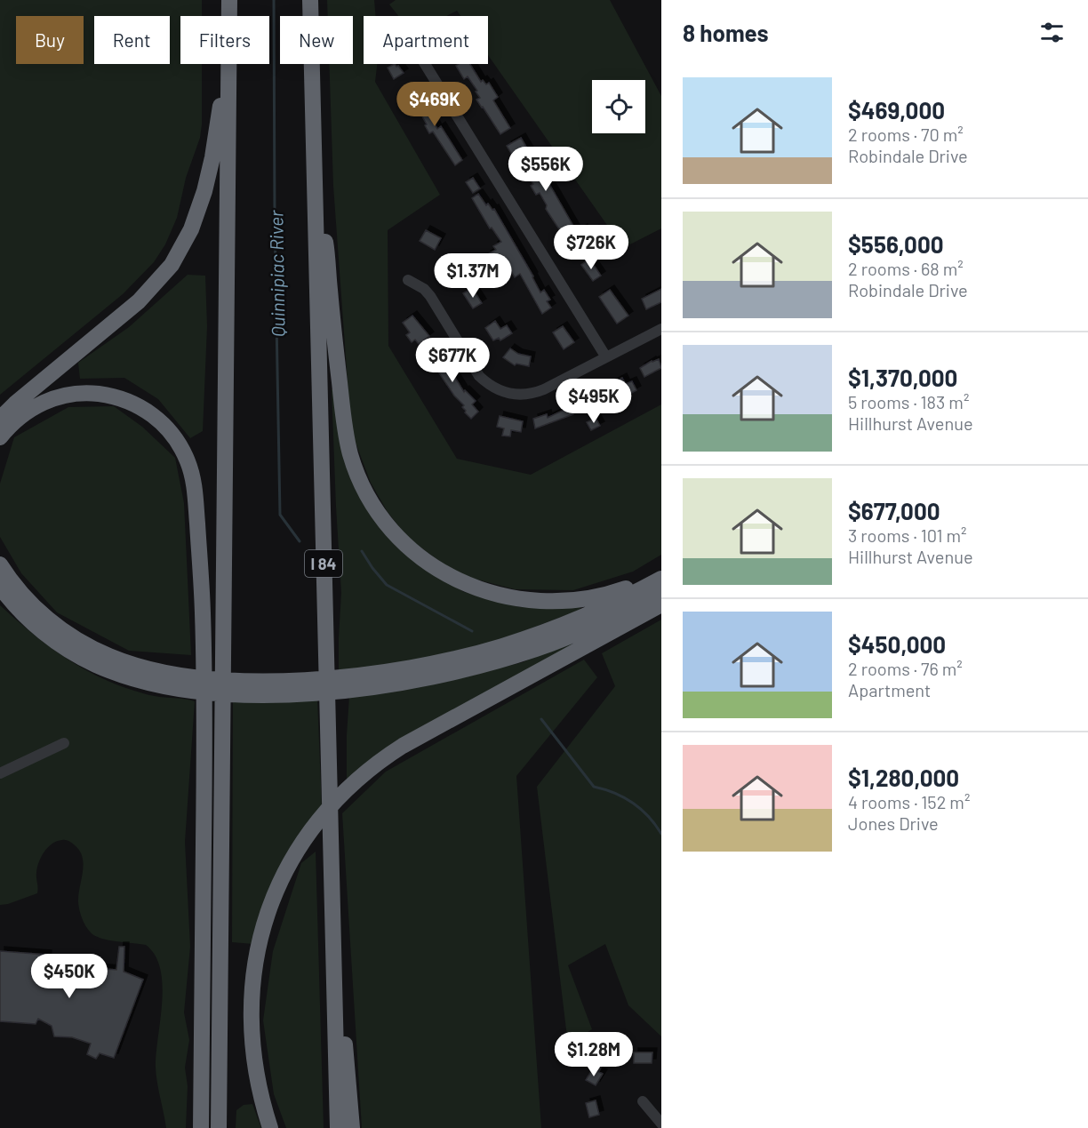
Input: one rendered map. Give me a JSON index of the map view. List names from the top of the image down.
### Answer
{
  "streets": {
    "highway": ["I 84"]
  },
  "water": ["Quinnipiac River"],
  "page": {
    "heading": "8 homes",
    "chip": [
      "Buy",
      "Rent",
      "Filters",
      "New",
      "Apartment"
    ],
    "list": [
      {
        "name": "$469,000",
        "note": "2 rooms · 70 m² · Robindale Drive"
      },
      {
        "name": "$556,000",
        "note": "2 rooms · 68 m² · Robindale Drive"
      },
      {
        "name": "$1,370,000",
        "note": "5 rooms · 183 m² · Hillhurst Avenue"
      },
      {
        "name": "$677,000",
        "note": "3 rooms · 101 m² · Hillhurst Avenue"
      },
      {
        "name": "$450,000",
        "note": "2 rooms · 76 m² · Apartment"
      },
      {
        "name": "$1,280,000",
        "note": "4 rooms · 152 m² · Jones Drive"
      }
    ],
    "price": [
      "$469K",
      "$556K",
      "$726K",
      "$1.37M",
      "$677K",
      "$495K",
      "$450K",
      "$1.28M"
    ]
  }
}
